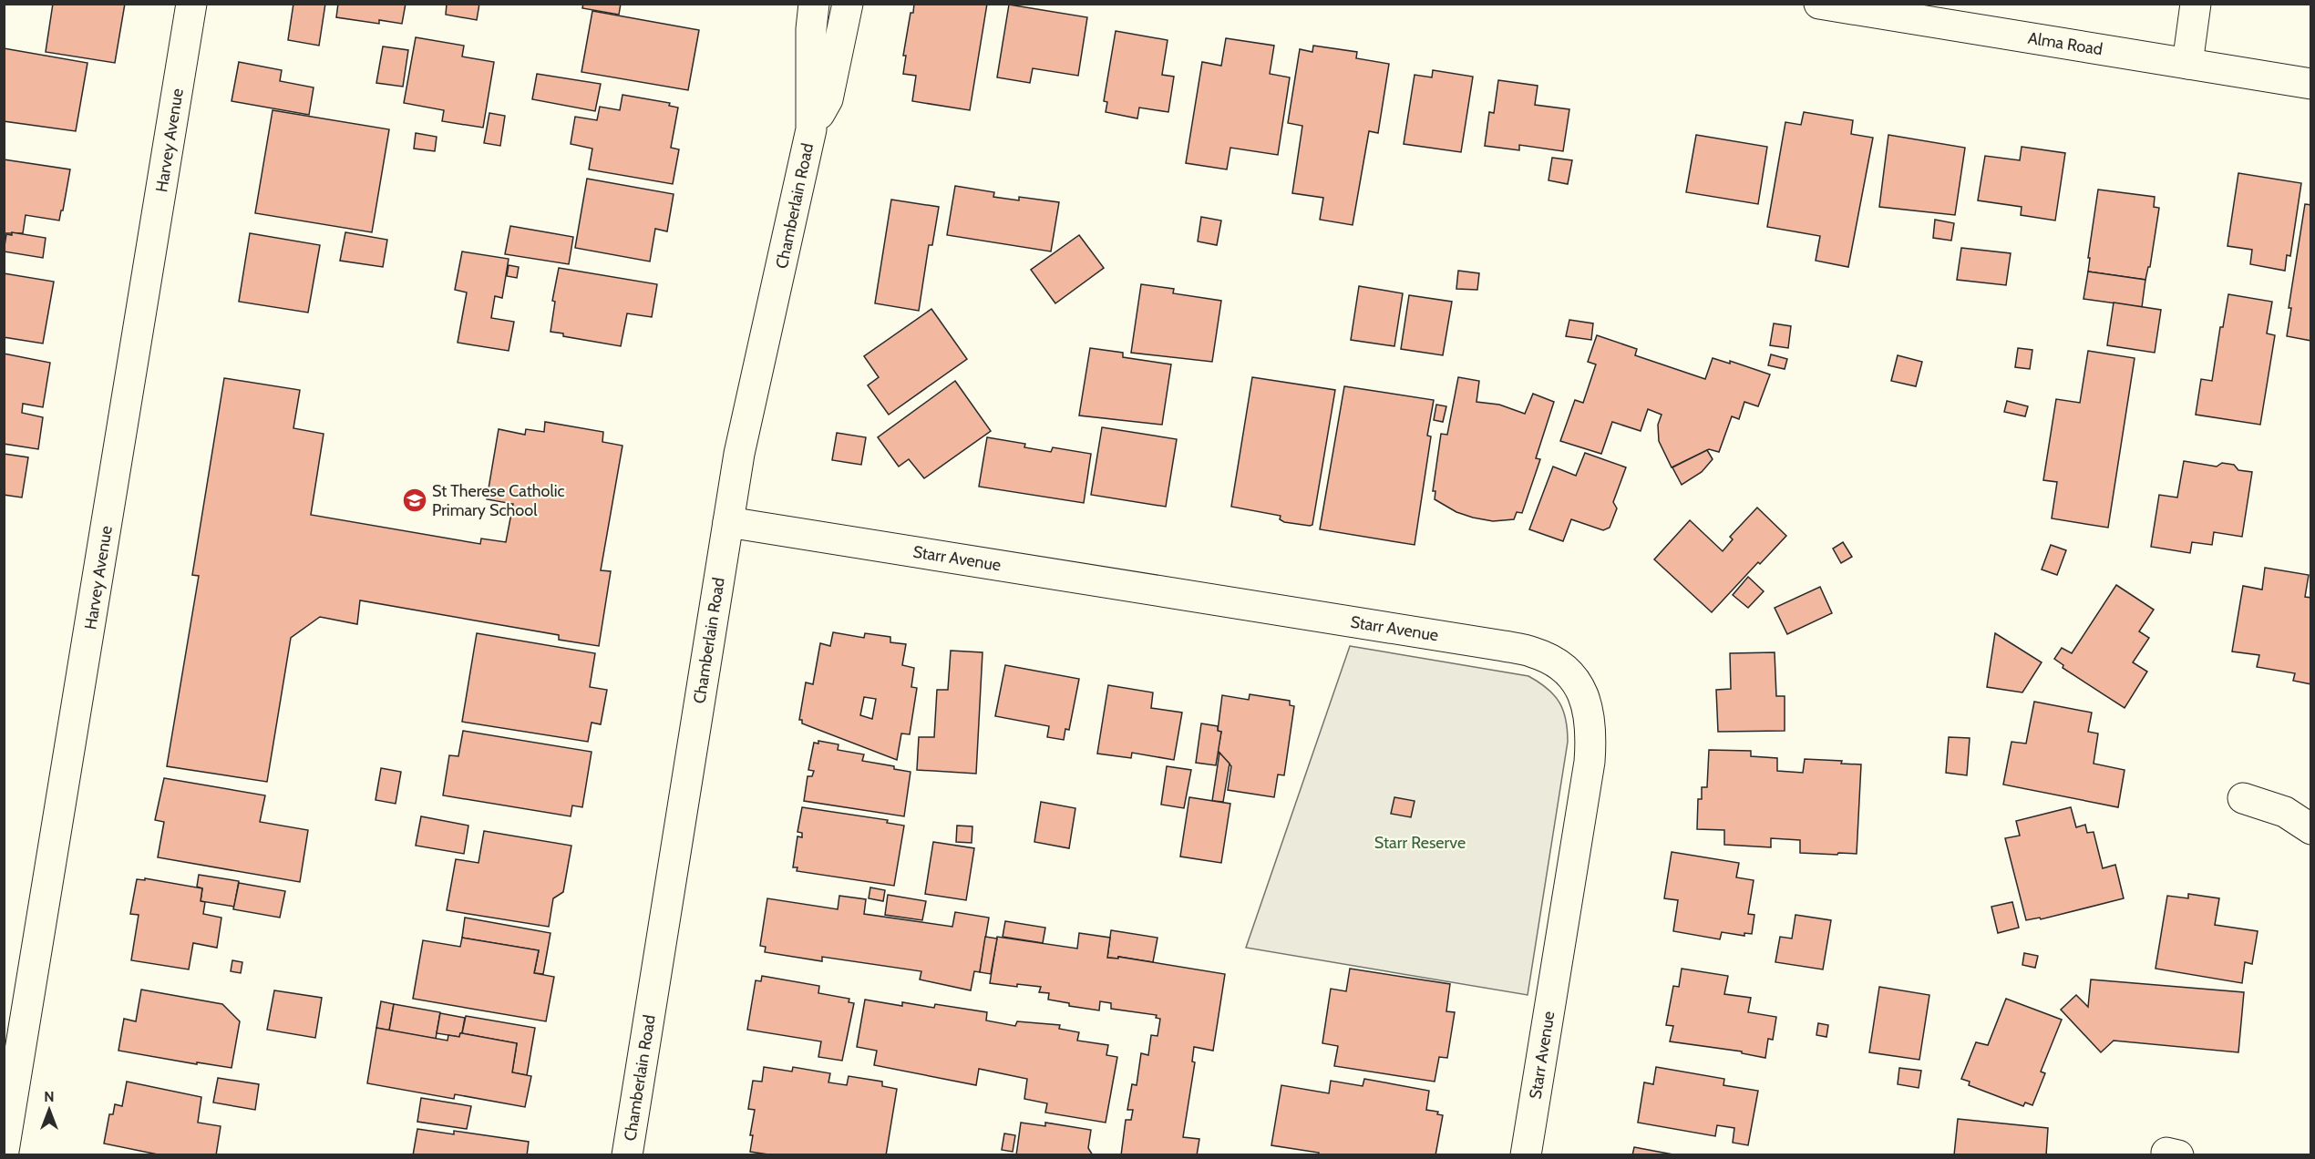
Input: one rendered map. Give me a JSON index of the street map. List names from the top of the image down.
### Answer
{
  "streets": {
    "street": [
      "Alma Road",
      "Harvey Avenue",
      "Chamberlain Road",
      "Starr Avenue"
    ]
  },
  "crossings": [
    ["Chamberlain Road", "Starr Avenue"]
  ],
  "parks": ["Starr Reserve"],
  "places": {
    "school or university": ["St Therese Catholic Primary School"]
  },
  "north": "top"
}
